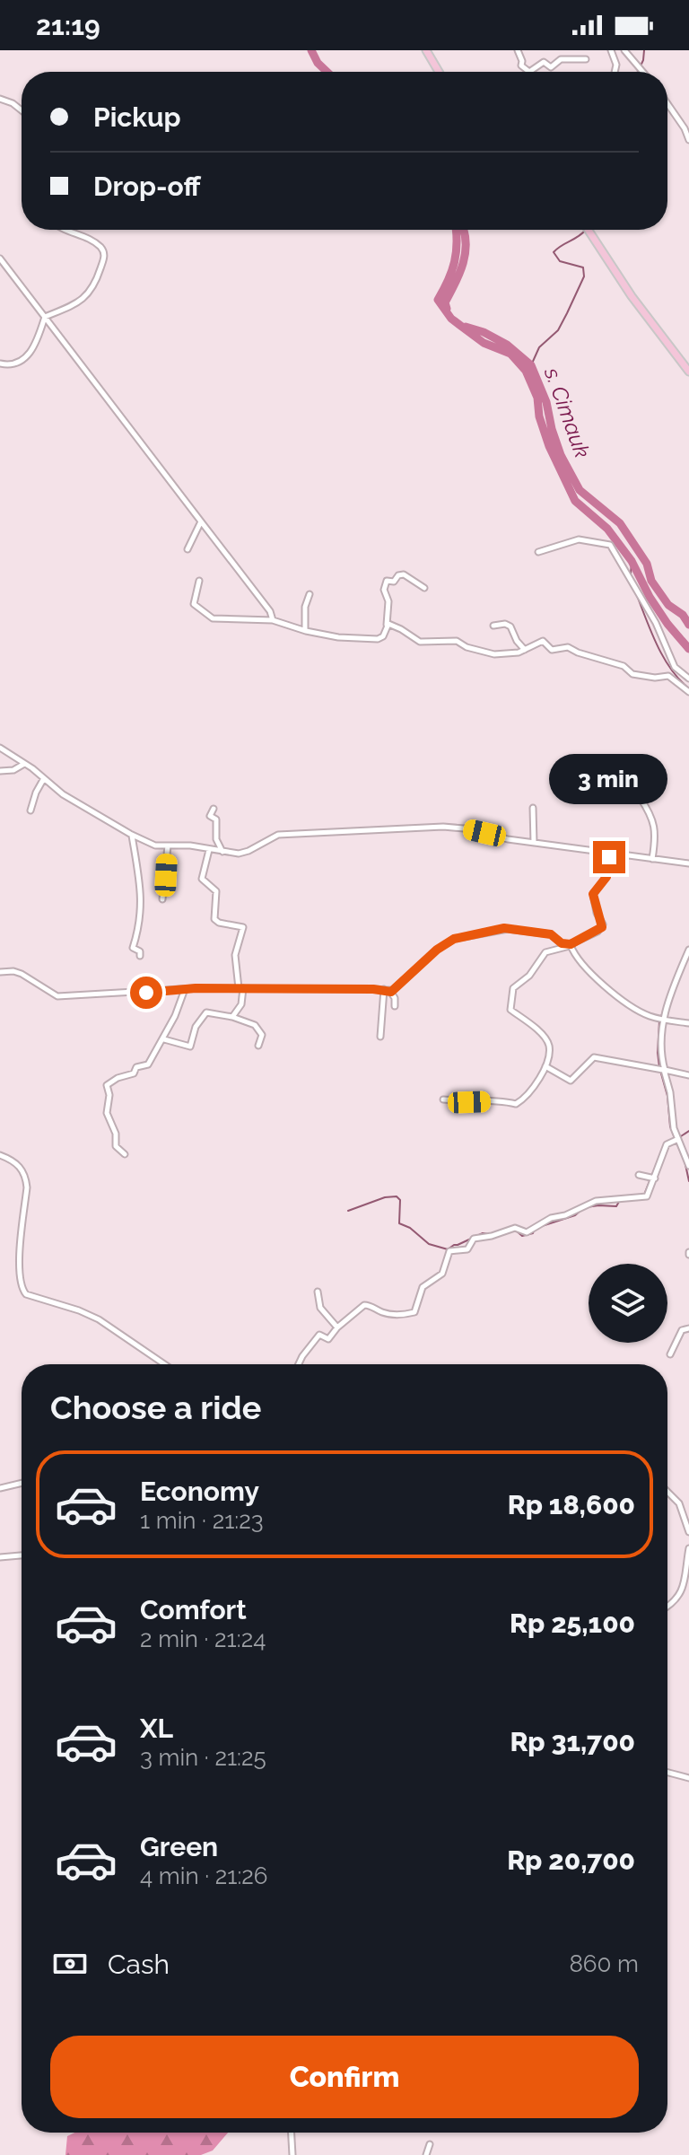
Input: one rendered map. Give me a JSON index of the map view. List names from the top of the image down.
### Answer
{
  "water": ["s. Cimauk"],
  "page": {
    "status": "21:19",
    "banner": ["Pickup", "Drop-off"],
    "bubble": "3 min",
    "heading": "Choose a ride",
    "list": [
      {
        "name": "Economy",
        "note": "1 min · 21:23",
        "value": "Rp 18,600"
      },
      {
        "name": "Comfort",
        "note": "2 min · 21:24",
        "value": "Rp 25,100"
      },
      {
        "name": "XL",
        "note": "3 min · 21:25",
        "value": "Rp 31,700"
      },
      {
        "name": "Green",
        "note": "4 min · 21:26",
        "value": "Rp 20,700"
      }
    ],
    "pay": ["Cash", "860 m"],
    "buttons": "Confirm"
  }
}
